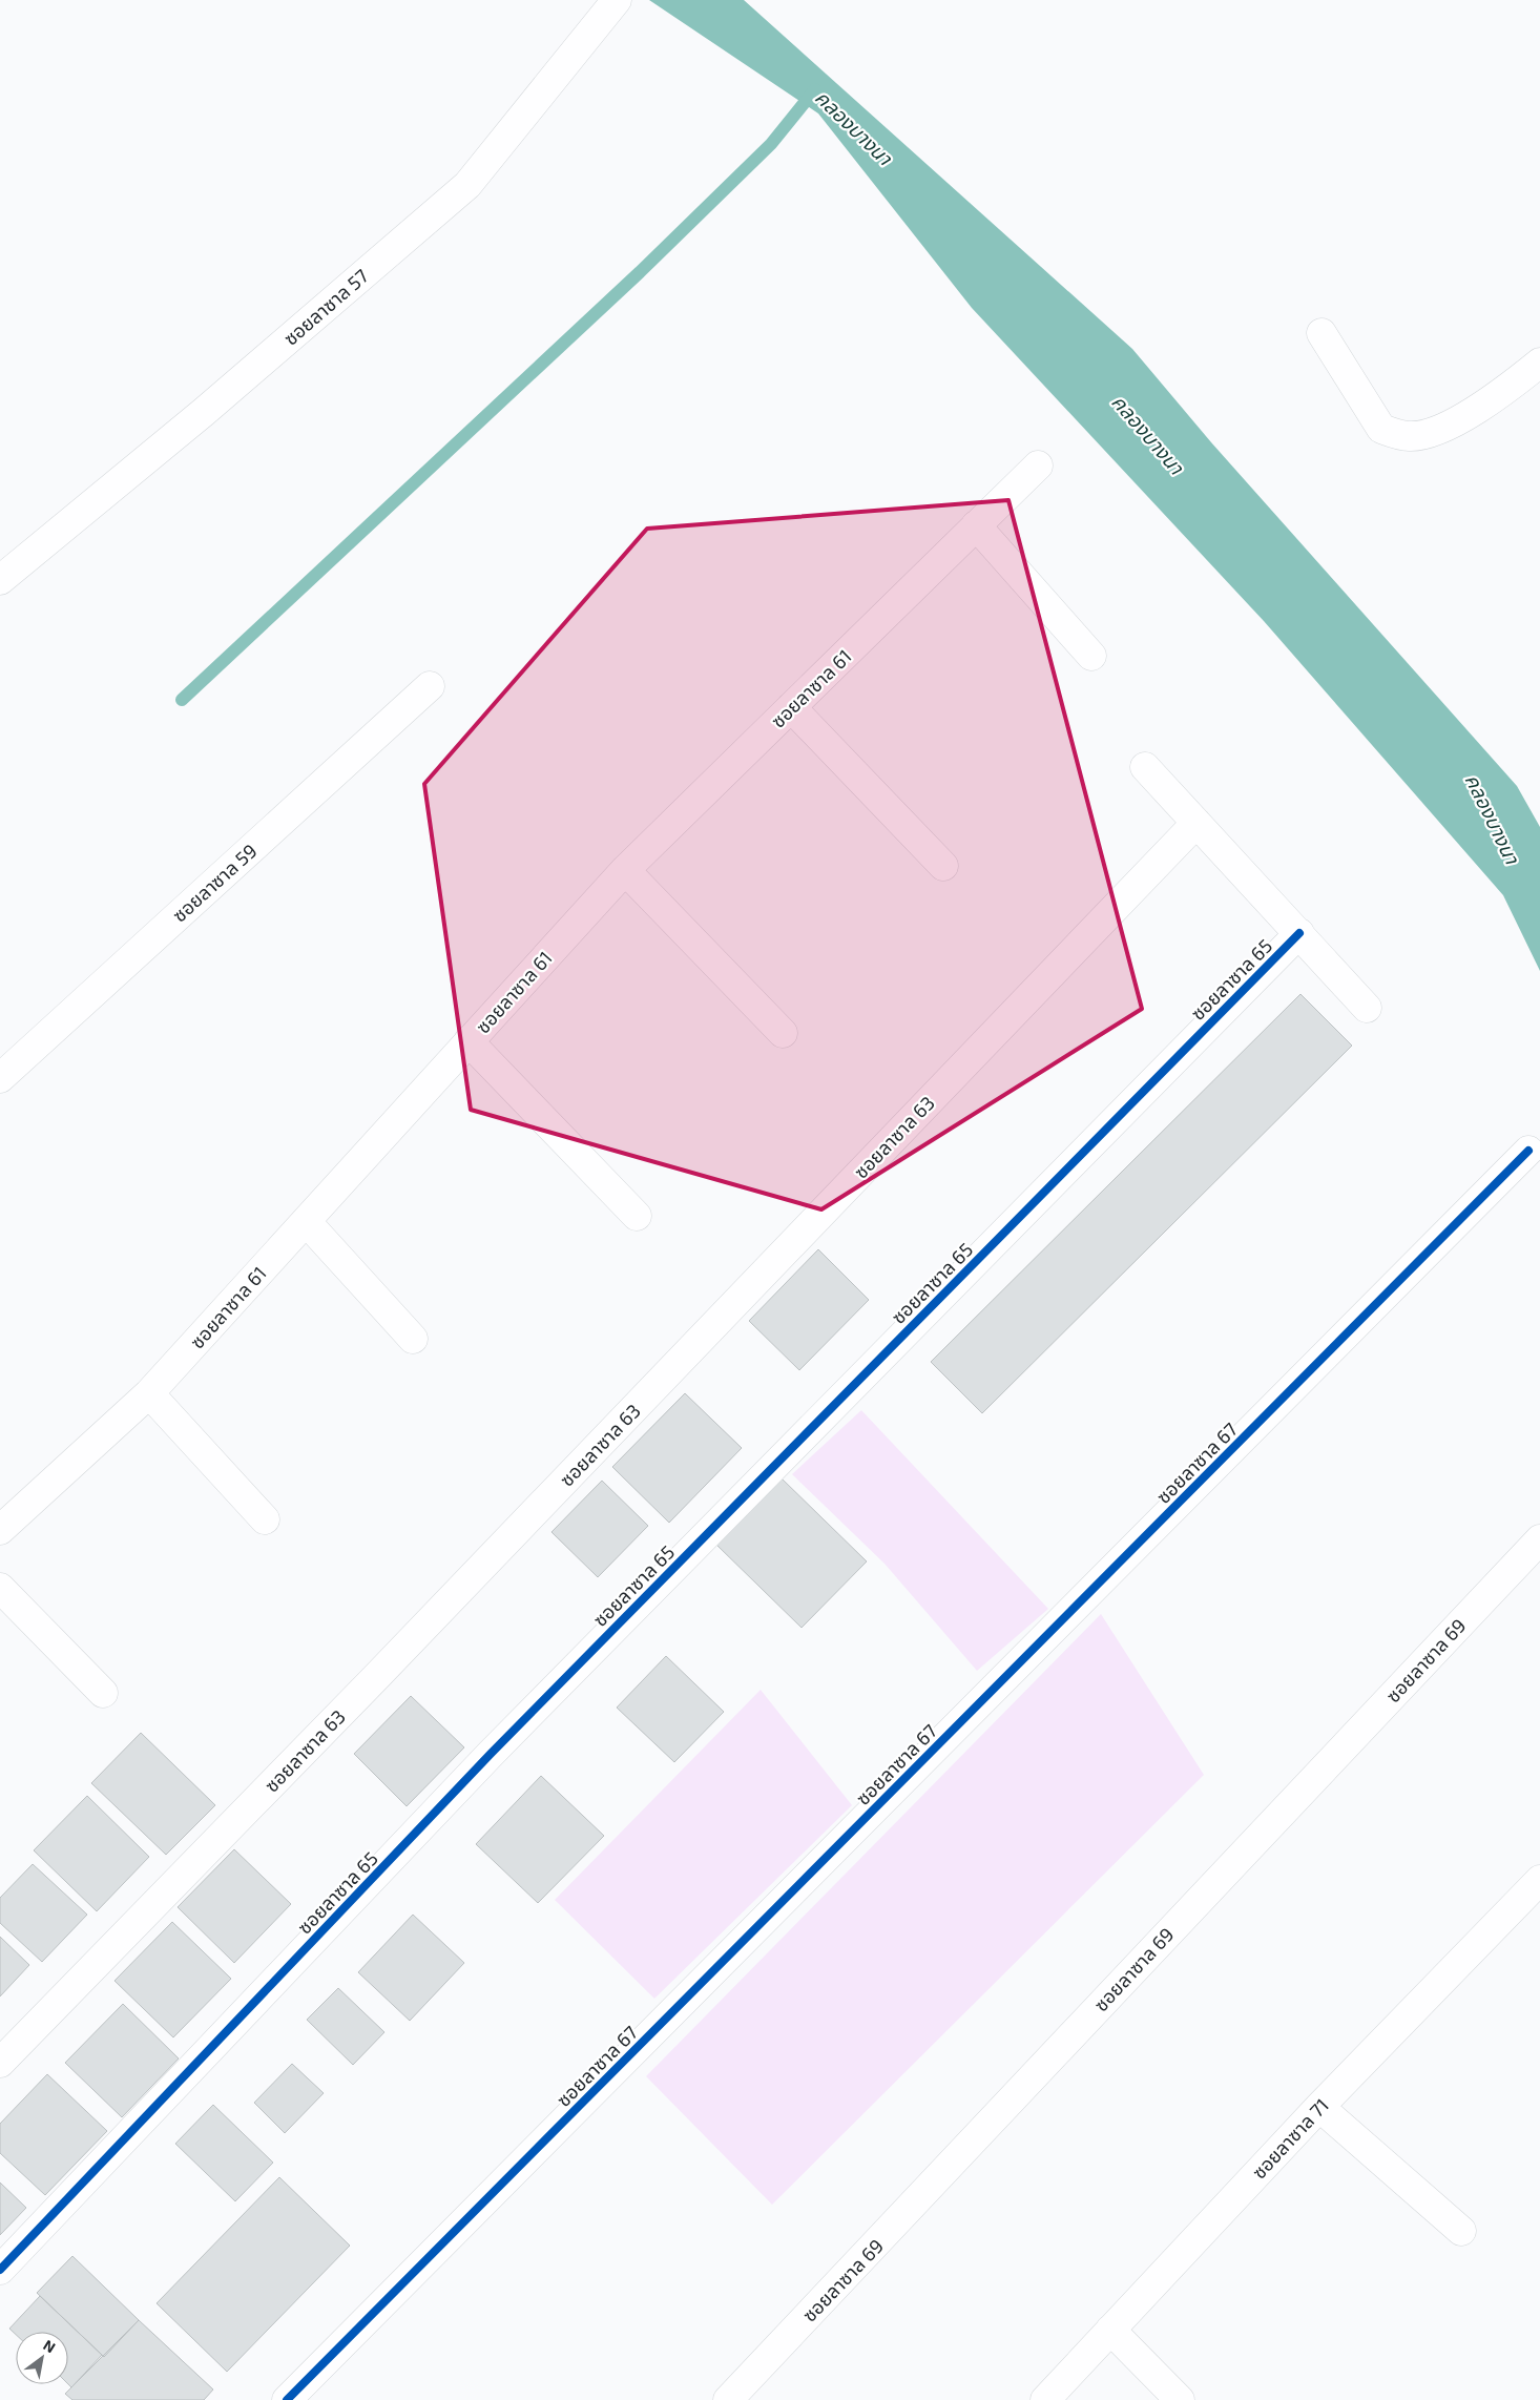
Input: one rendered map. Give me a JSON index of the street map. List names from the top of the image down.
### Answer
{
  "streets": {
    "street": [
      "ซอยลาซาล 57",
      "ซอยลาซาล 61",
      "ซอยลาซาล 59",
      "ซอยลาซาล 65",
      "ซอยลาซาล 63",
      "ซอยลาซาล 67",
      "ซอยลาซาล 69",
      "ซอยลาซาล 71"
    ]
  },
  "water": ["คลองบางนา"],
  "north": "top right"
}
